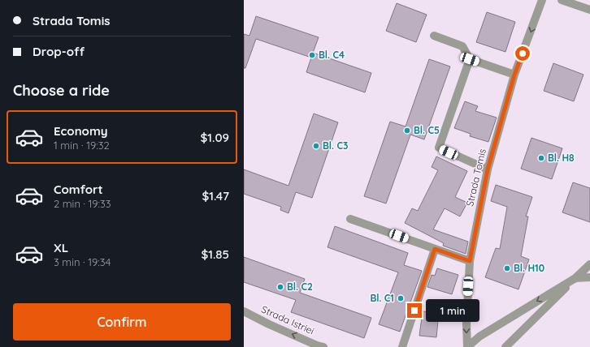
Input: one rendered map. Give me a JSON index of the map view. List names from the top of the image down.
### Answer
{
  "streets": {
    "street": ["Strada Tomis", "Strada Istriei"]
  },
  "one_way": ["Strada Istriei"],
  "places": [
    "Bl. C4",
    "Bl. C5",
    "Bl. C3",
    "Bl. H8",
    "Bl. H10",
    "Bl. C2",
    "Bl. C1"
  ],
  "page": {
    "banner": ["Strada Tomis", "Drop-off"],
    "heading": "Choose a ride",
    "list": [
      {
        "name": "Economy",
        "note": "1 min · 19:32",
        "value": "$1.09"
      },
      {
        "name": "Comfort",
        "note": "2 min · 19:33",
        "value": "$1.47"
      },
      {
        "name": "XL",
        "note": "3 min · 19:34",
        "value": "$1.85"
      }
    ],
    "buttons": "Confirm",
    "bubble": "1 min"
  }
}
